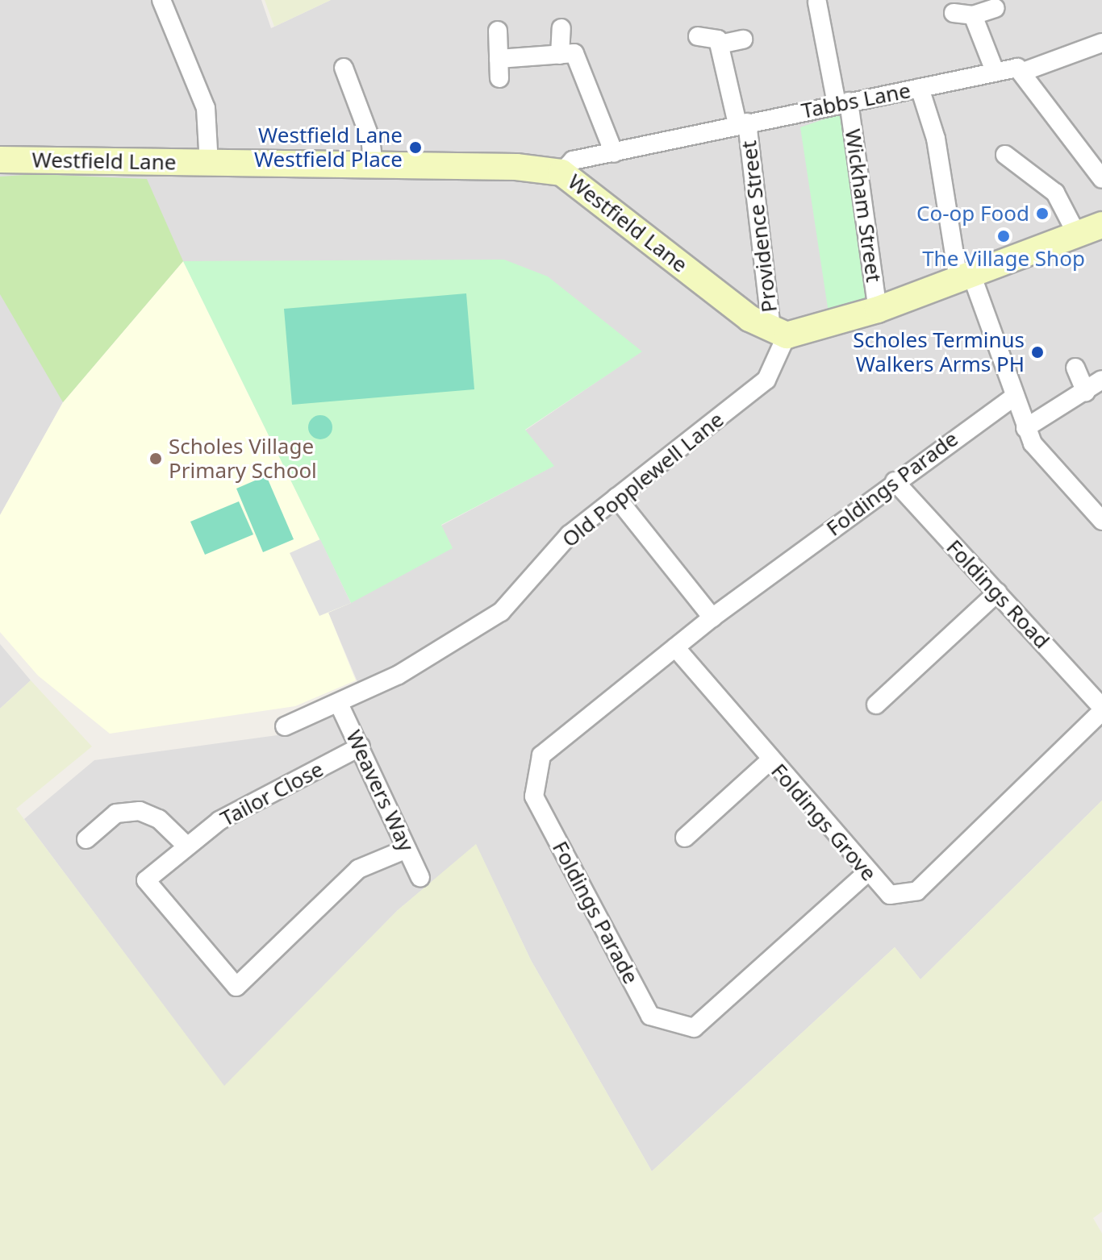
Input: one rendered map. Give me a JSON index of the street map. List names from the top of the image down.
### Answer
{
  "streets": {
    "main road": ["Westfield Lane"],
    "street": [
      "Tabbs Lane",
      "Wickham Street",
      "Providence Street",
      "Old Popplewell Lane",
      "Foldings Parade",
      "Foldings Road",
      "Weavers Way",
      "Tailor Close",
      "Foldings Grove"
    ]
  },
  "crossings": [
    ["Tabbs Lane", "Westfield Lane"],
    ["Tabbs Lane", "Wickham Street"],
    ["Tabbs Lane", "Providence Street"],
    ["Westfield Lane", "Providence Street"],
    ["Westfield Lane", "Old Popplewell Lane"],
    ["Providence Street", "Old Popplewell Lane"],
    ["Old Popplewell Lane", "Weavers Way"],
    ["Foldings Parade", "Foldings Road"],
    ["Foldings Parade", "Foldings Grove"],
    ["Foldings Road", "Foldings Grove"],
    ["Weavers Way", "Tailor Close"]
  ],
  "places": [
    "Westfield Lane Westfield Place",
    "Co-op Food",
    "The Village Shop",
    "Scholes Terminus Walkers Arms PH",
    "Scholes Village Primary School"
  ]
}
